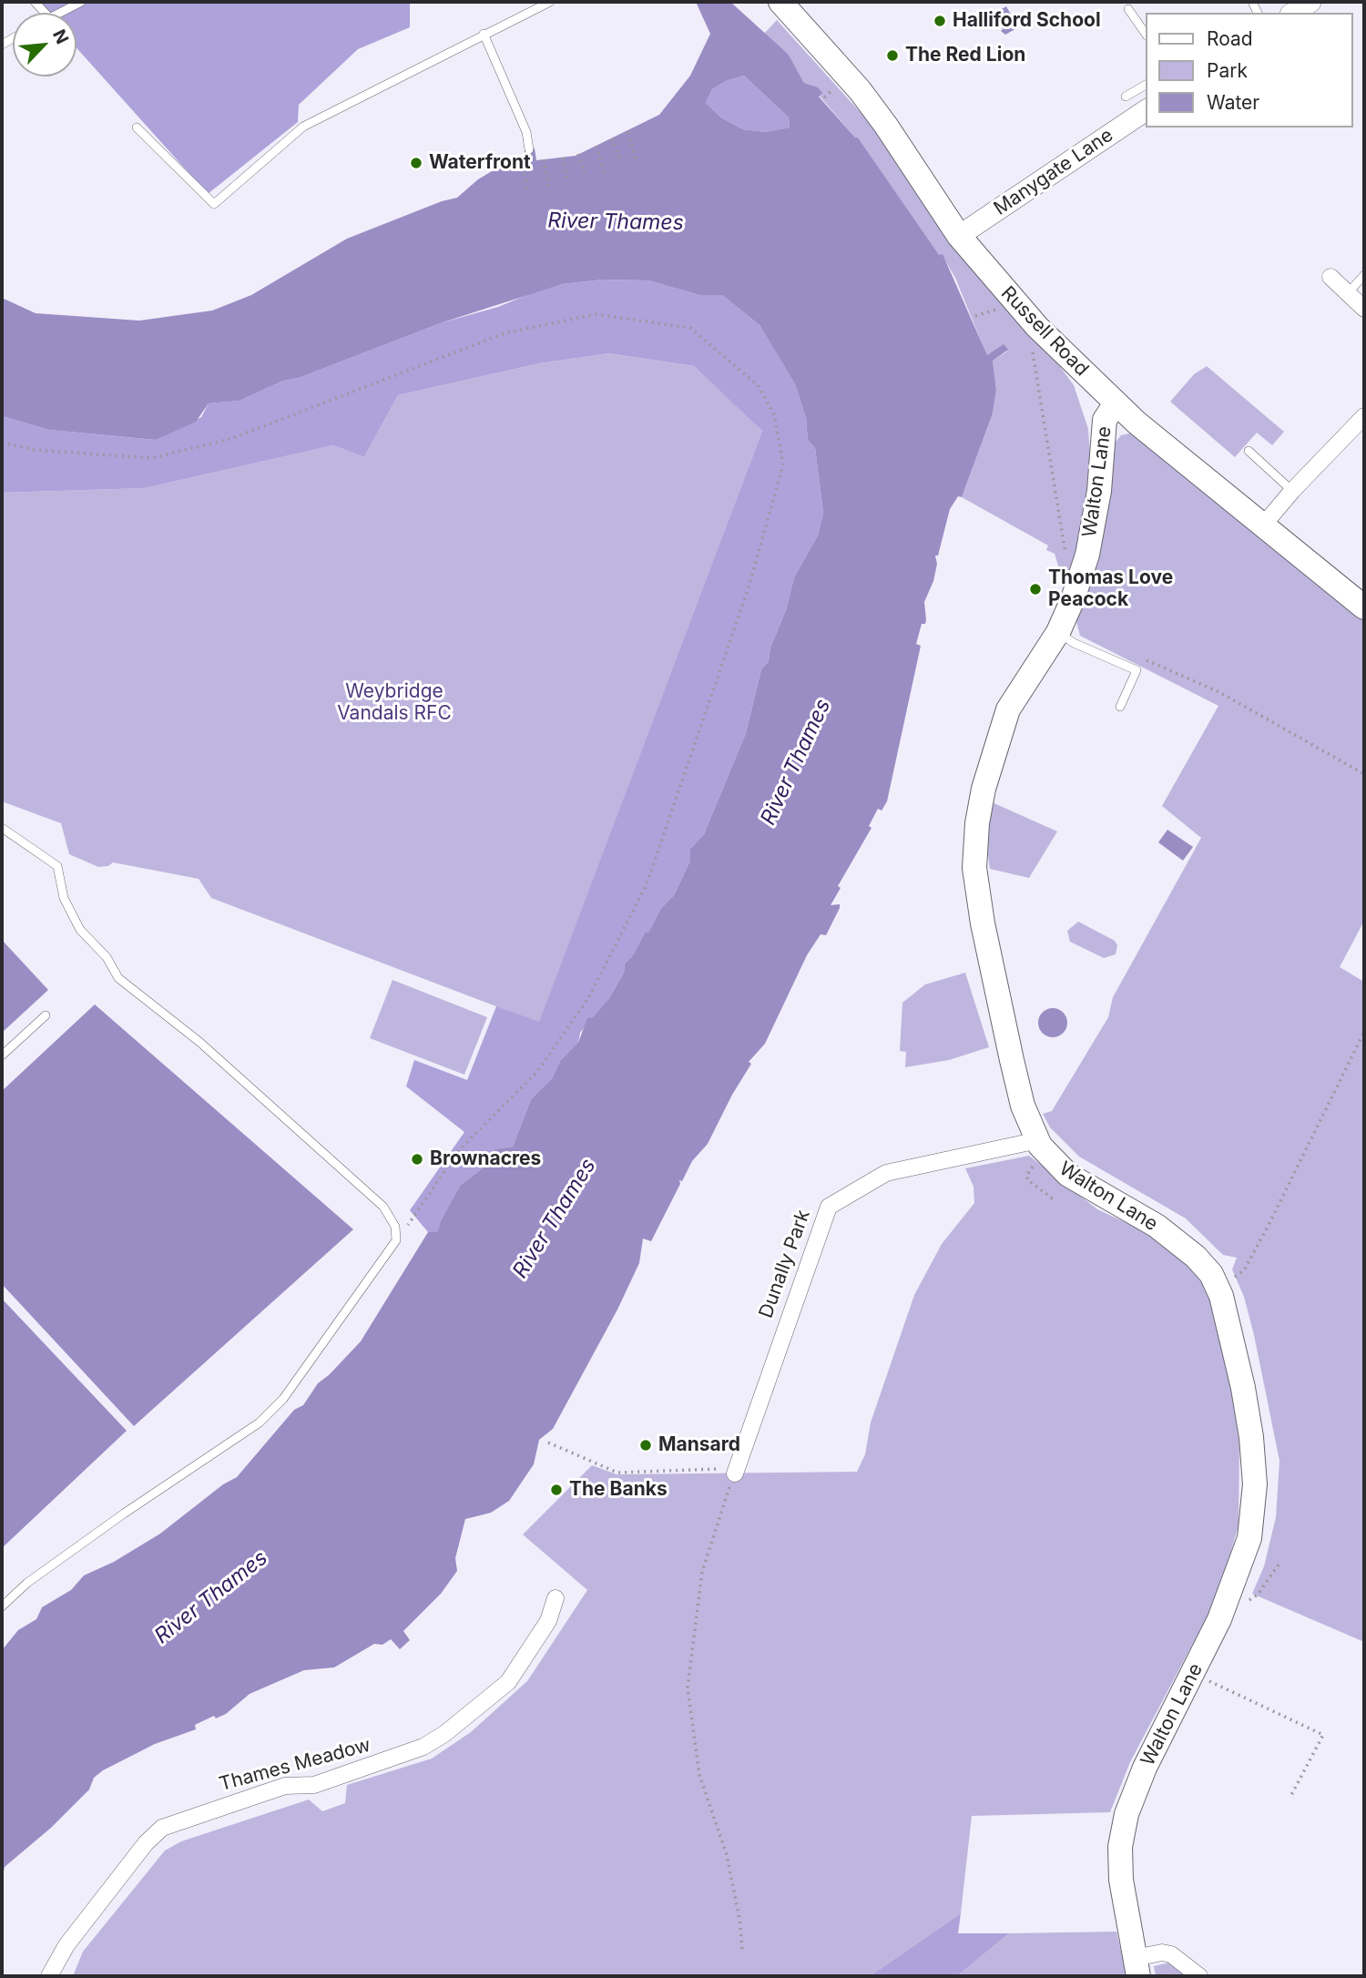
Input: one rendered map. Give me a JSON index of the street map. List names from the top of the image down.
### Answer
{
  "streets": {
    "main road": ["Russell Road", "Walton Lane"],
    "street": ["Manygate Lane", "Dunally Park", "Thames Meadow"]
  },
  "crossings": [
    ["Manygate Lane", "Russell Road"],
    ["Russell Road", "Walton Lane"],
    ["Walton Lane", "Dunally Park"]
  ],
  "water": ["River Thames"],
  "parks": ["Weybridge Vandals RFC"],
  "places": [
    "Halliford School",
    "The Red Lion",
    "Waterfront",
    "Thomas Love Peacock",
    "Brownacres",
    "Mansard",
    "The Banks"
  ],
  "legend": ["Road", "Park", "Water"],
  "north": "top right"
}
